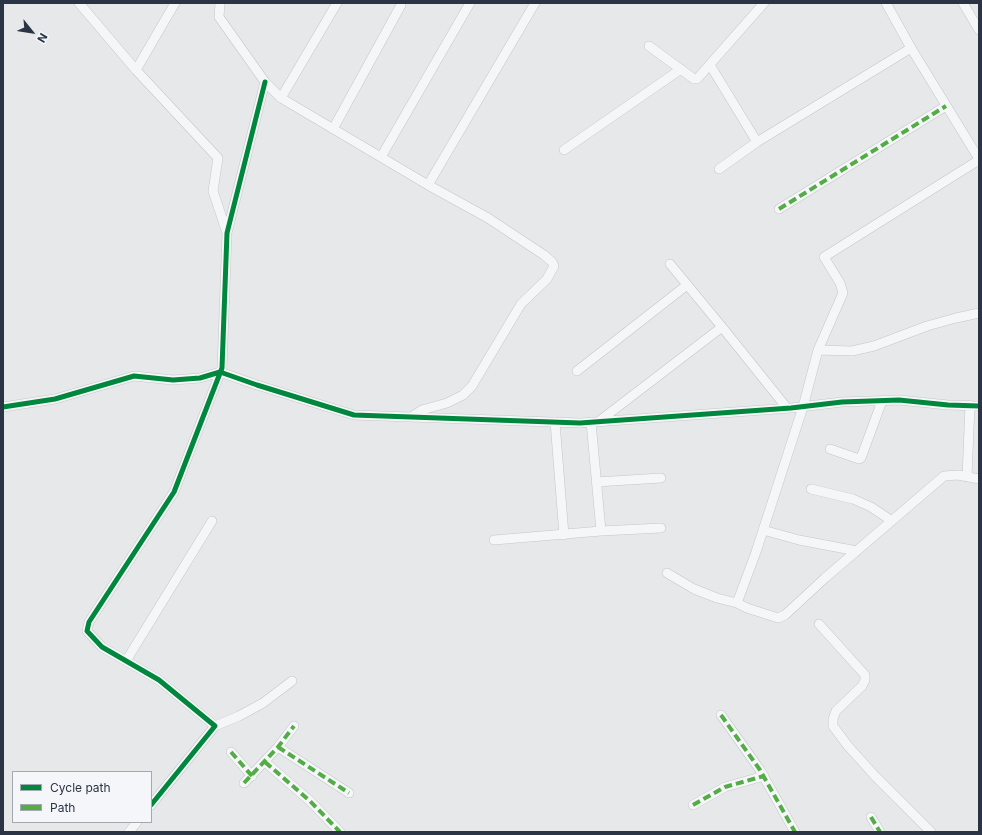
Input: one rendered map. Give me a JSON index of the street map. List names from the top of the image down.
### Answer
{
  "legend": ["Cycle path", "Path"],
  "north": "bottom right"
}
